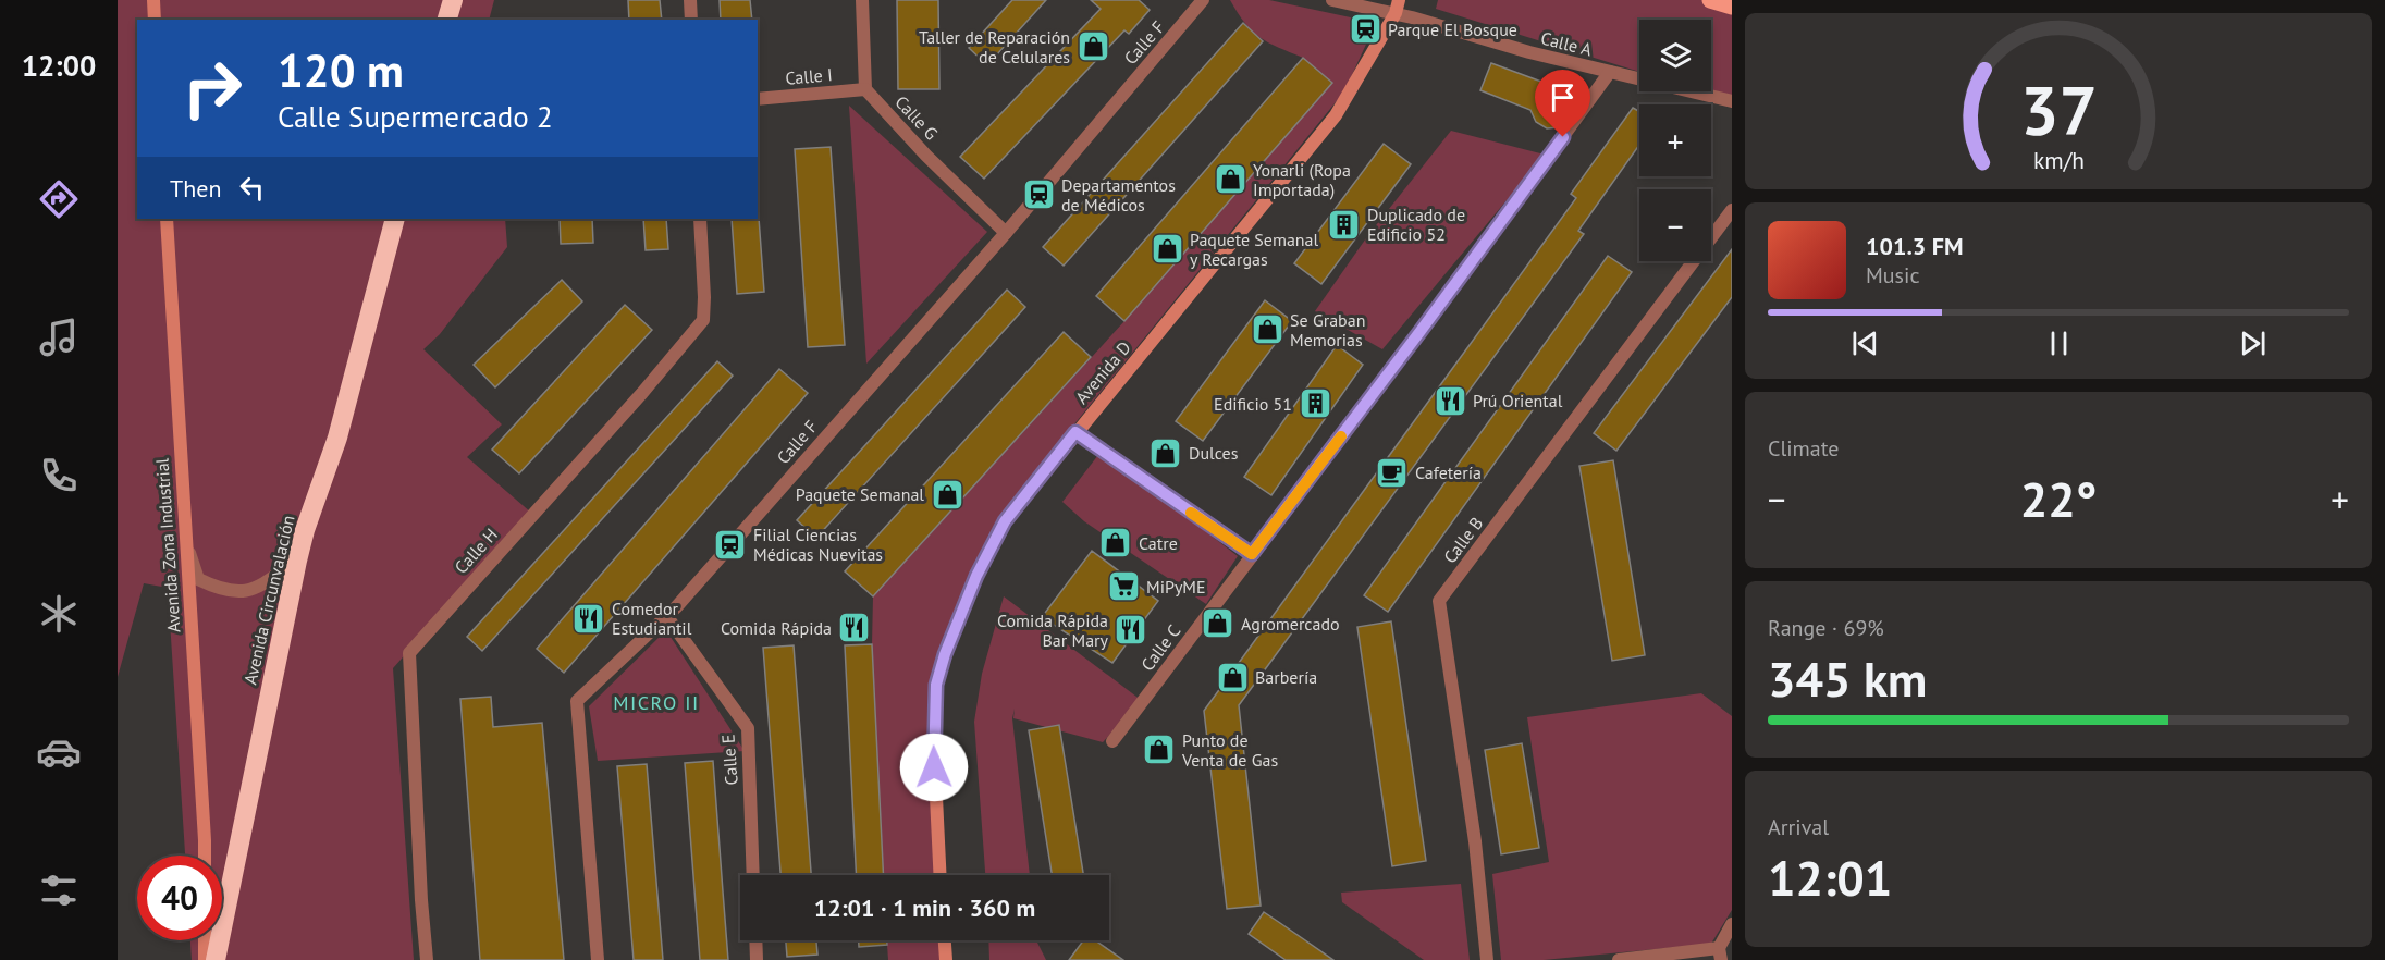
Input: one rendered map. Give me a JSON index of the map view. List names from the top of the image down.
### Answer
{
  "streets": {
    "highway": ["Avenida Circunvalación"],
    "street": [
      "Calle F",
      "Calle A",
      "Calle I",
      "Calle G",
      "Avenida D",
      "Calle B",
      "Avenida Zona Industrial",
      "Calle H",
      "Calle C",
      "Calle E"
    ]
  },
  "crossings": [
    ["Calle F", "Calle G"],
    ["Calle F", "Calle E"],
    ["Calle A", "Avenida D"],
    ["Calle A", "Calle C"],
    ["Calle I", "Calle G"]
  ],
  "districts": ["MICRO II"],
  "places": {
    "station": ["Parque El Bosque", "Departamentos de Médicos", "Filial Ciencias Médicas Nuevitas"],
    "shop": [
      "Taller de Reparación de Celulares",
      "Yonarli (Ropa Importada)",
      "Paquete Semanal y Recargas",
      "Se Graban Memorias",
      "Dulces",
      "Paquete Semanal",
      "Catre",
      "Agromercado",
      "Barbería",
      "Punto de Venta de Gas"
    ],
    "building": ["Duplicado de Edificio 52", "Edificio 51"],
    "restaurant": [
      "Prú Oriental",
      "Comedor Estudiantil",
      "Comida Rápida",
      "Comida Rápida Bar Mary"
    ],
    "cafe": ["Cafetería"],
    "supermarket": ["MiPyME"]
  },
  "page": {
    "tabs": "12:00",
    "map_buttons": ["+", "−"],
    "turn": ["120 m", "Calle Supermercado 2"],
    "then": "Then",
    "song": ["101.3 FM", "Music"],
    "tile": [
      "Climate",
      ["Range · 69%", "345 km"],
      ["Arrival", "12:01"]
    ],
    "heat": ["−", "22°", "+"],
    "limit": "40",
    "trip": "12:01 · 1 min · 360 m",
    "gauge": ["37", "km/h"]
  }
}
